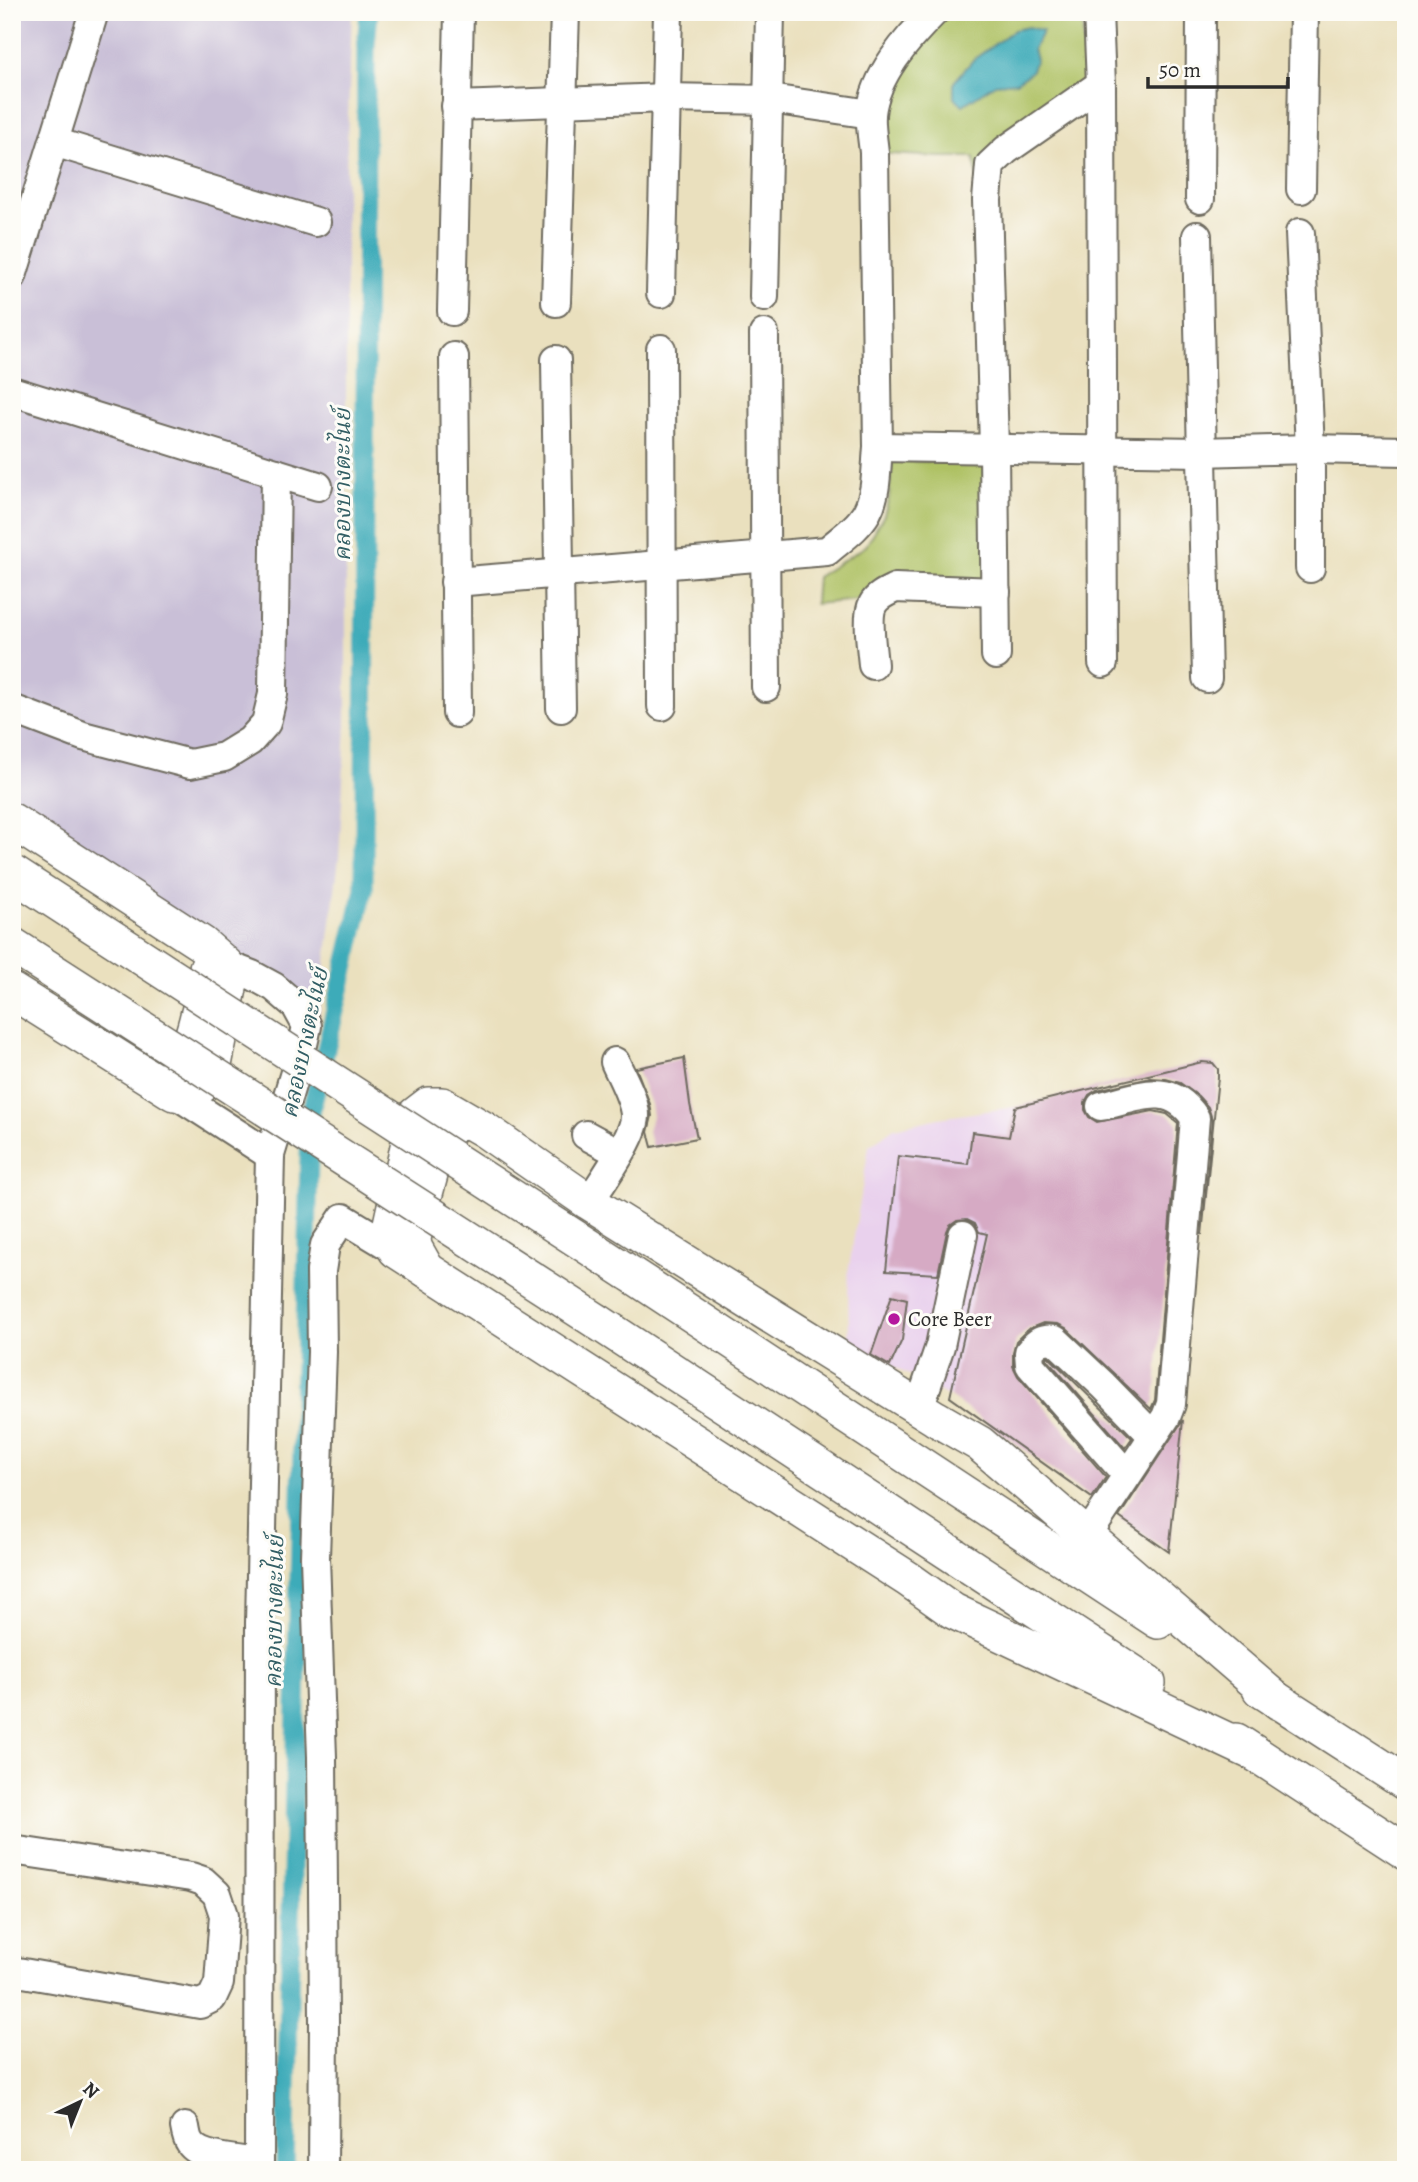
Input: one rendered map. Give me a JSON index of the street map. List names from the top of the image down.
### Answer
{
  "water": ["คลองบางตะไนย์"],
  "places": ["Core Beer"],
  "scale_bar": "50 m",
  "north": "top right"
}
